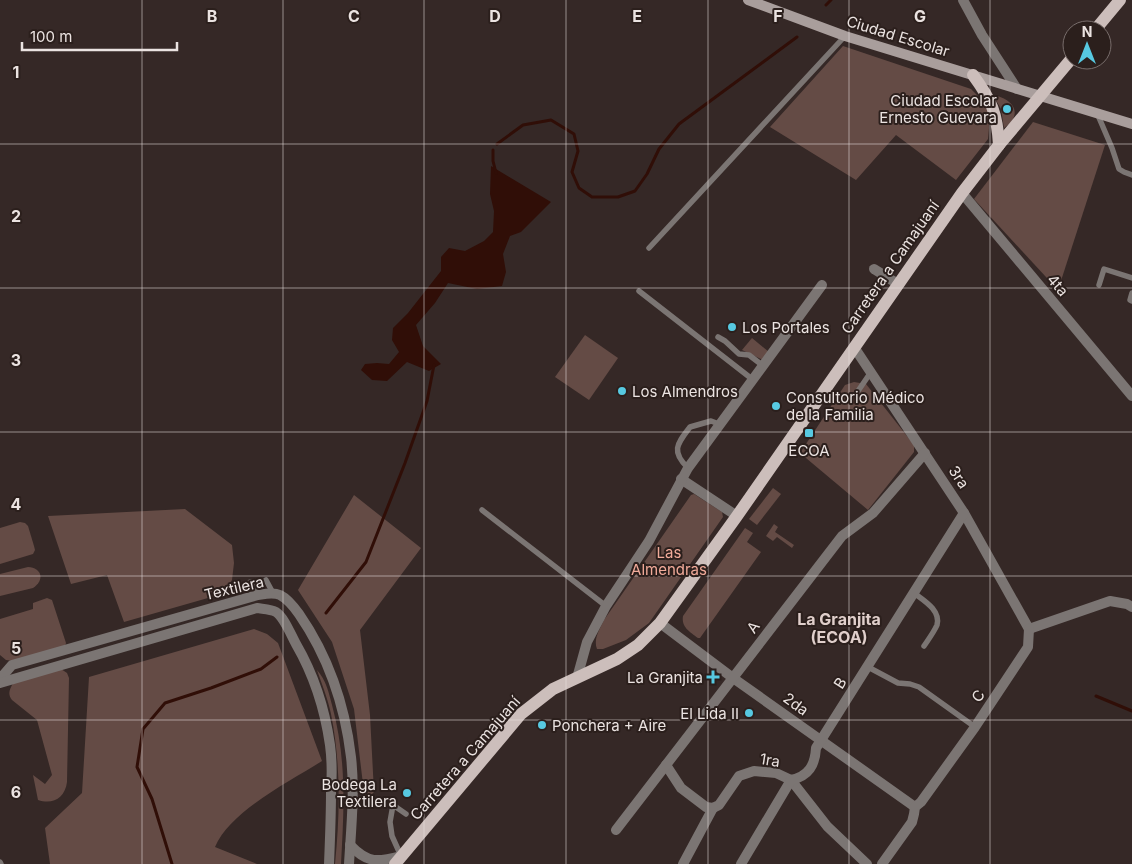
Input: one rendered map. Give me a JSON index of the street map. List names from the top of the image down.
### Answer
{
  "streets": {
    "main road": ["Carretera a Camajuaní"],
    "street": [
      "Ciudad Escolar",
      "4ta",
      "3ra",
      "Textilera",
      "A",
      "B",
      "C",
      "2da",
      "1ra"
    ]
  },
  "crossings": [
    ["Ciudad Escolar", "Carretera a Camajuaní"],
    ["Carretera a Camajuaní", "4ta"],
    ["Carretera a Camajuaní", "3ra"],
    ["Carretera a Camajuaní", "2da"],
    ["3ra", "A"],
    ["3ra", "B"],
    ["3ra", "C"],
    ["A", "2da"],
    ["B", "2da"],
    ["B", "1ra"],
    ["C", "2da"]
  ],
  "districts": ["La Granjita (ECOA)"],
  "parks": ["Las Almendras"],
  "places": {
    "other": [
      "Ciudad Escolar Ernesto Guevara",
      "Los Portales",
      "Los Almendros",
      "Consultorio Médico de la Familia",
      "El Lida II",
      "Ponchera + Aire",
      "Bodega La Textilera"
    ],
    "transit": ["ECOA"],
    "health": ["La Granjita"]
  },
  "scale_bar": "100 m",
  "north": "top",
  "grid": {
    "columns": [
      "B",
      "C",
      "D",
      "E",
      "F",
      "G"
    ],
    "rows": [
      "1",
      "2",
      "3",
      "4",
      "5",
      "6"
    ]
  }
}
